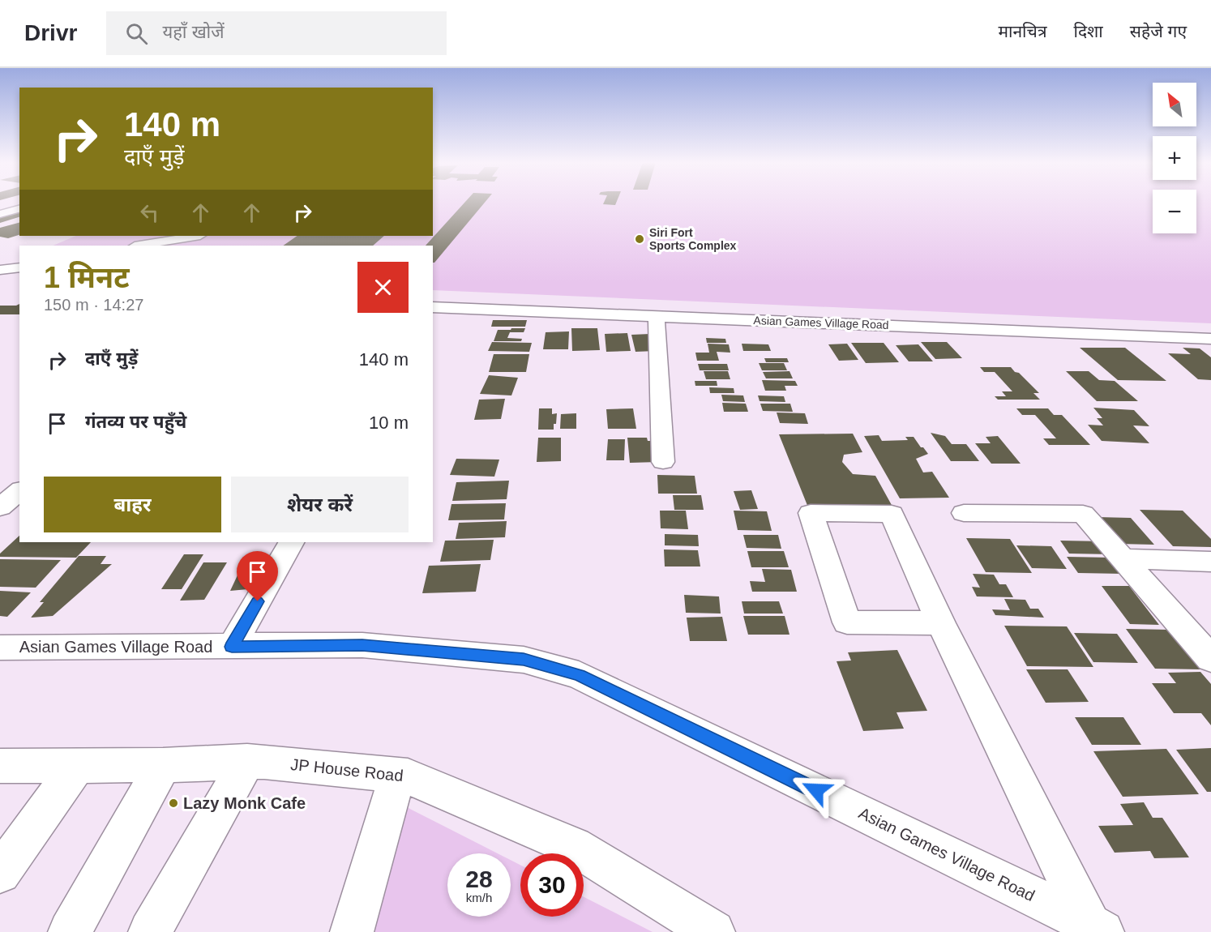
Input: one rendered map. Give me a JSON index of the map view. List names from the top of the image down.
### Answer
{
  "streets": {
    "street": ["Asian Games Village Road", "JP House Road"]
  },
  "places": ["Siri Fort Sports Complex", "Lazy Monk Cafe"],
  "north": "top left",
  "page": {
    "header": "Drivr",
    "search": "यहाँ खोजें",
    "nav": ["मानचित्र", "दिशा", "सहेजे गए"],
    "map_buttons": ["+", "−"],
    "turn": ["140 m", "दाएँ मुड़ें"],
    "heading": ["1 मिनट", "150 m · 14:27"],
    "list": [
      {
        "name": "दाएँ मुड़ें",
        "value": "140 m"
      },
      {
        "name": "गंतव्य पर पहुँचे",
        "value": "10 m"
      }
    ],
    "buttons": ["बाहर", "शेयर करें"],
    "speed": "28 km/h",
    "limit": "30"
  }
}
